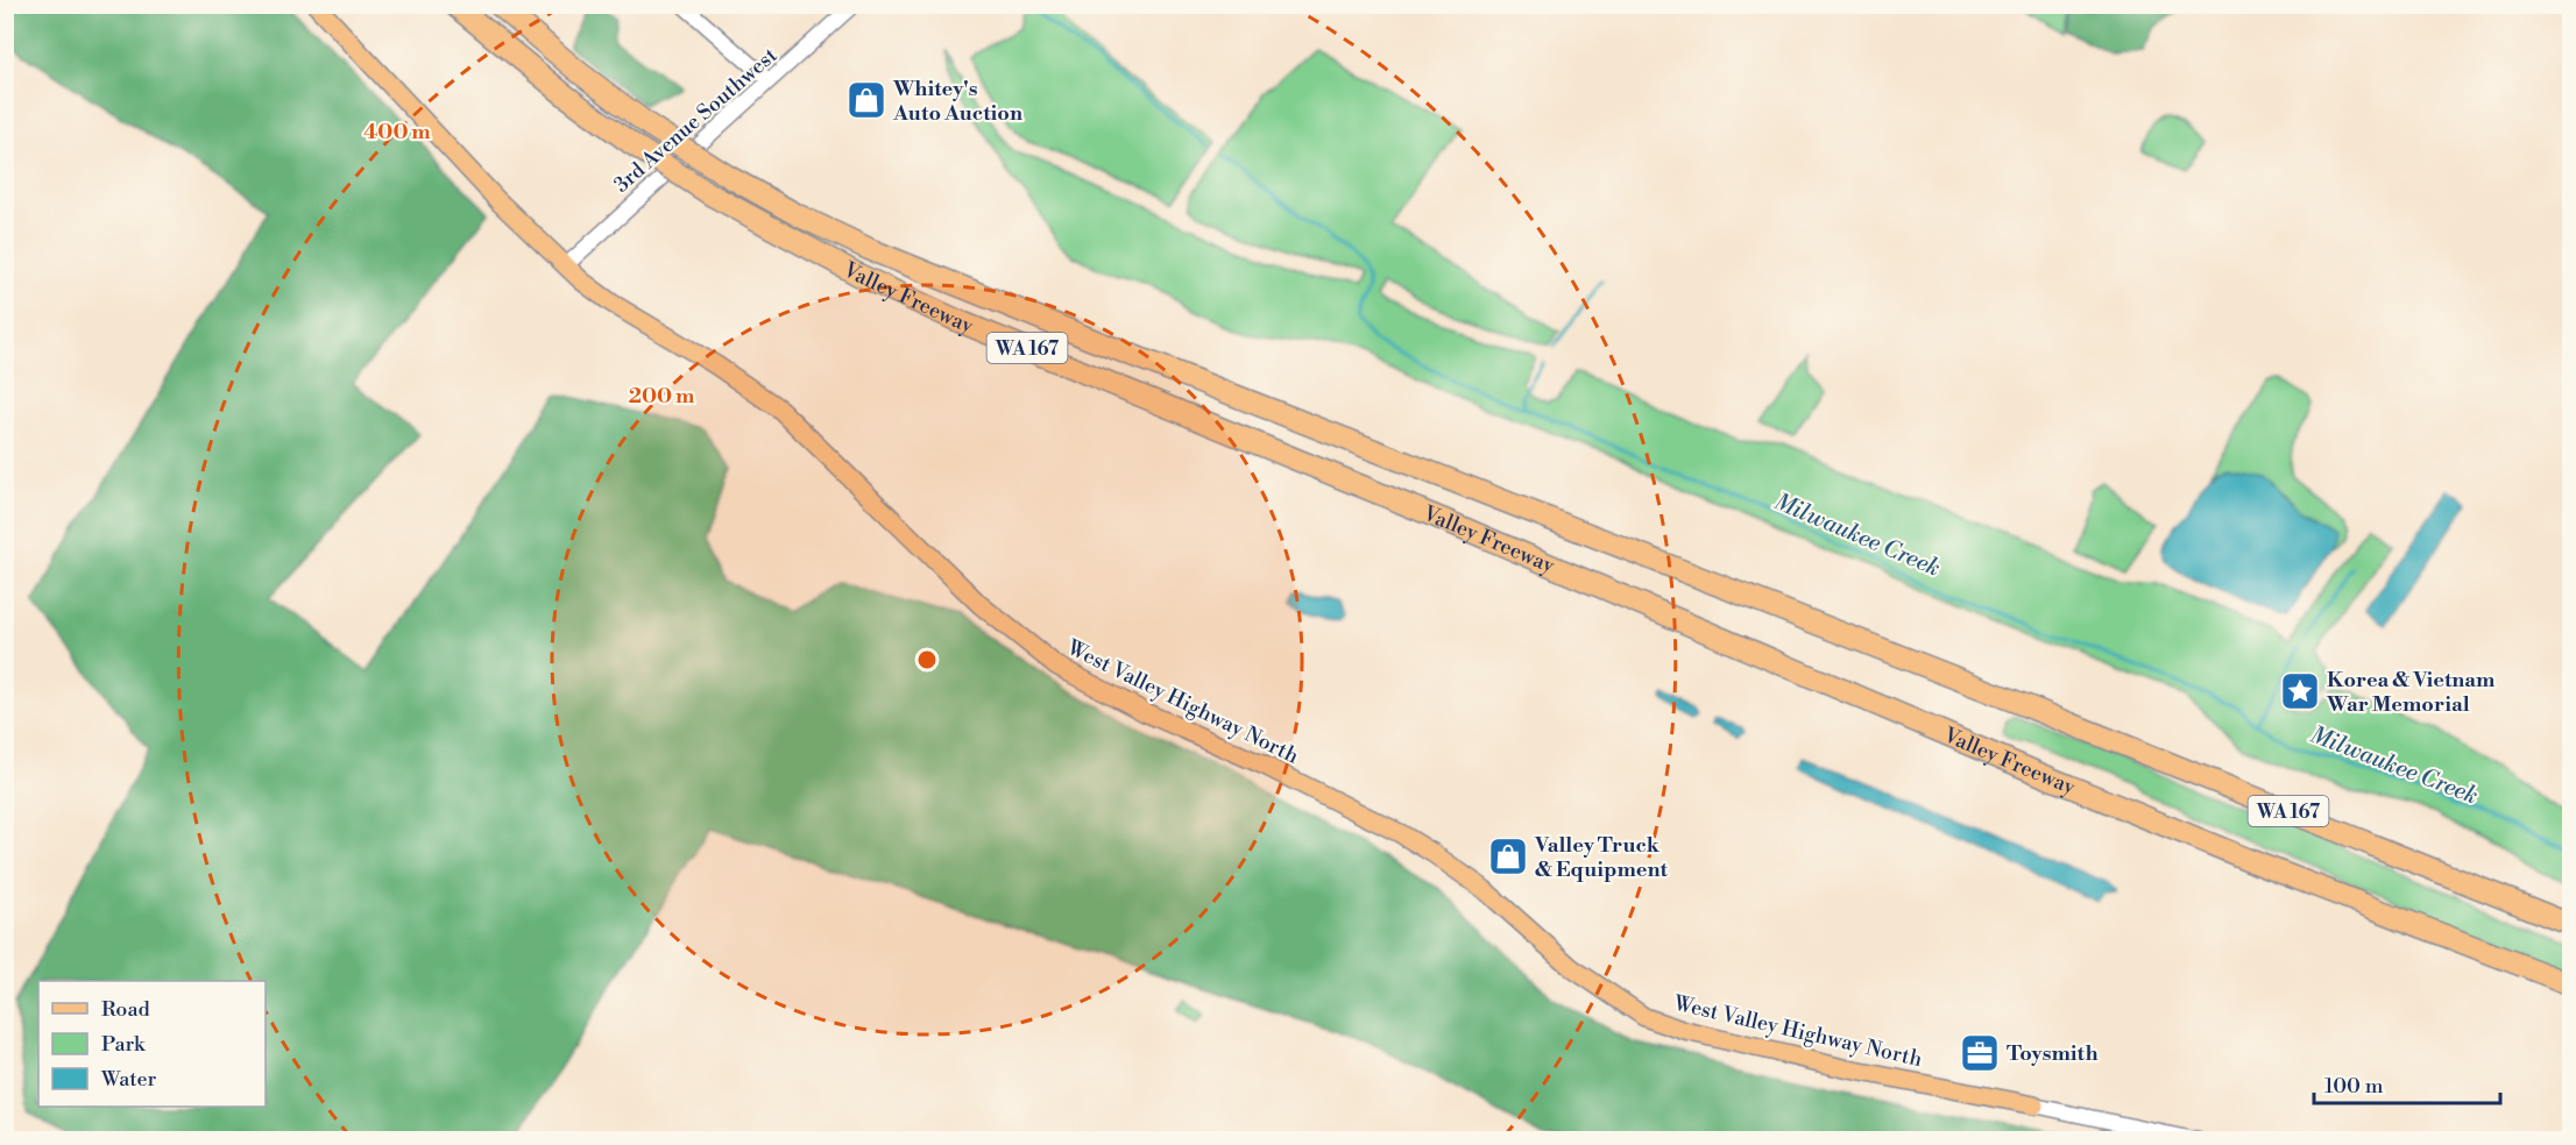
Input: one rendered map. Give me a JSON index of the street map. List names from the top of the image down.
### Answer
{
  "streets": {
    "highway": ["Valley Freeway", "WA 167"],
    "main road": ["West Valley Highway North"],
    "street": ["3rd Avenue Southwest"]
  },
  "crossings": [
    ["3rd Avenue Southwest", "West Valley Highway North"]
  ],
  "water": ["Milwaukee Creek"],
  "places": {
    "shop": ["Whitey's Auto Auction", "Valley Truck & Equipment"],
    "place": ["Korea & Vietnam War Memorial"],
    "office": ["Toysmith"]
  },
  "legend": ["Road", "Park", "Water"],
  "scale_bar": "100 m",
  "rings": ["400 m", "200 m"]
}
